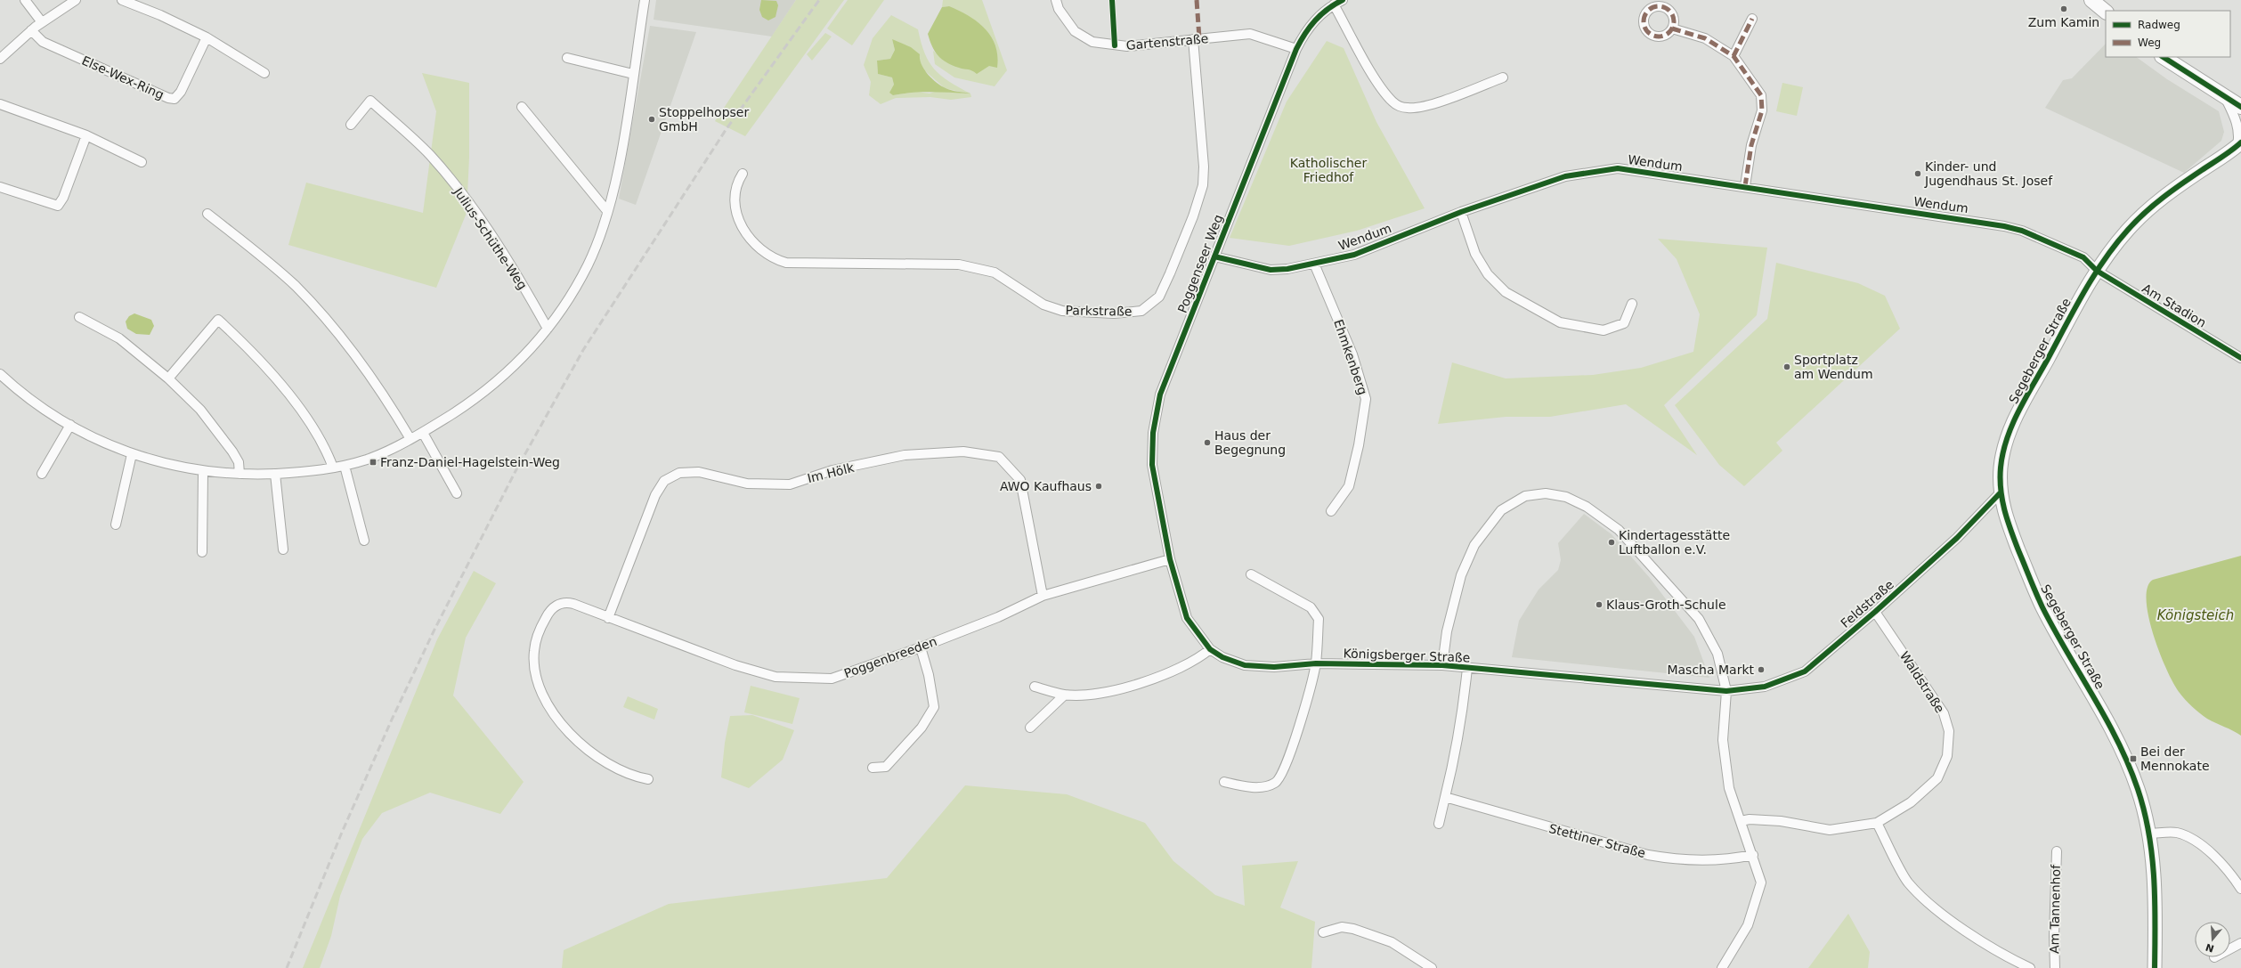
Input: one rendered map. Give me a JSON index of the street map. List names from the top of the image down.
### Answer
{
  "streets": {
    "main road": ["Segeberger Straße"],
    "street": [
      "Gartenstraße",
      "Else-Wex-Ring",
      "Wendum",
      "Julius-Schüthe-Weg",
      "Poggenseer Weg",
      "Am Stadion",
      "Parkstraße",
      "Ehmkenberg",
      "Im Hölk",
      "Feldstraße",
      "Königsberger Straße",
      "Poggenbreeden",
      "Waldstraße",
      "Stettiner Straße",
      "Am Tannenhof"
    ]
  },
  "crossings": [
    ["Gartenstraße", "Poggenseer Weg"],
    ["Gartenstraße", "Parkstraße"],
    ["Wendum", "Poggenseer Weg"],
    ["Wendum", "Am Stadion"],
    ["Wendum", "Segeberger Straße"],
    ["Wendum", "Ehmkenberg"],
    ["Poggenseer Weg", "Königsberger Straße"],
    ["Poggenseer Weg", "Poggenbreeden"],
    ["Am Stadion", "Segeberger Straße"],
    ["Segeberger Straße", "Feldstraße"],
    ["Im Hölk", "Poggenbreeden"],
    ["Feldstraße", "Königsberger Straße"],
    ["Feldstraße", "Waldstraße"],
    ["Königsberger Straße", "Poggenbreeden"]
  ],
  "water": ["Königsteich"],
  "parks": ["Katholischer Friedhof"],
  "places": {
    "other": [
      "Zum Kamin",
      "Stoppelhopser GmbH",
      "Kinder- und Jugendhaus St. Josef",
      "Sportplatz am Wendum",
      "Haus der Begegnung",
      "AWO Kaufhaus",
      "Kindertagesstätte Luftballon e.V.",
      "Klaus-Groth-Schule",
      "Mascha Markt"
    ],
    "transit": ["Franz-Daniel-Hagelstein-Weg", "Bei der Mennokate"]
  },
  "legend": ["Radweg", "Weg"],
  "north": "bottom"
}
